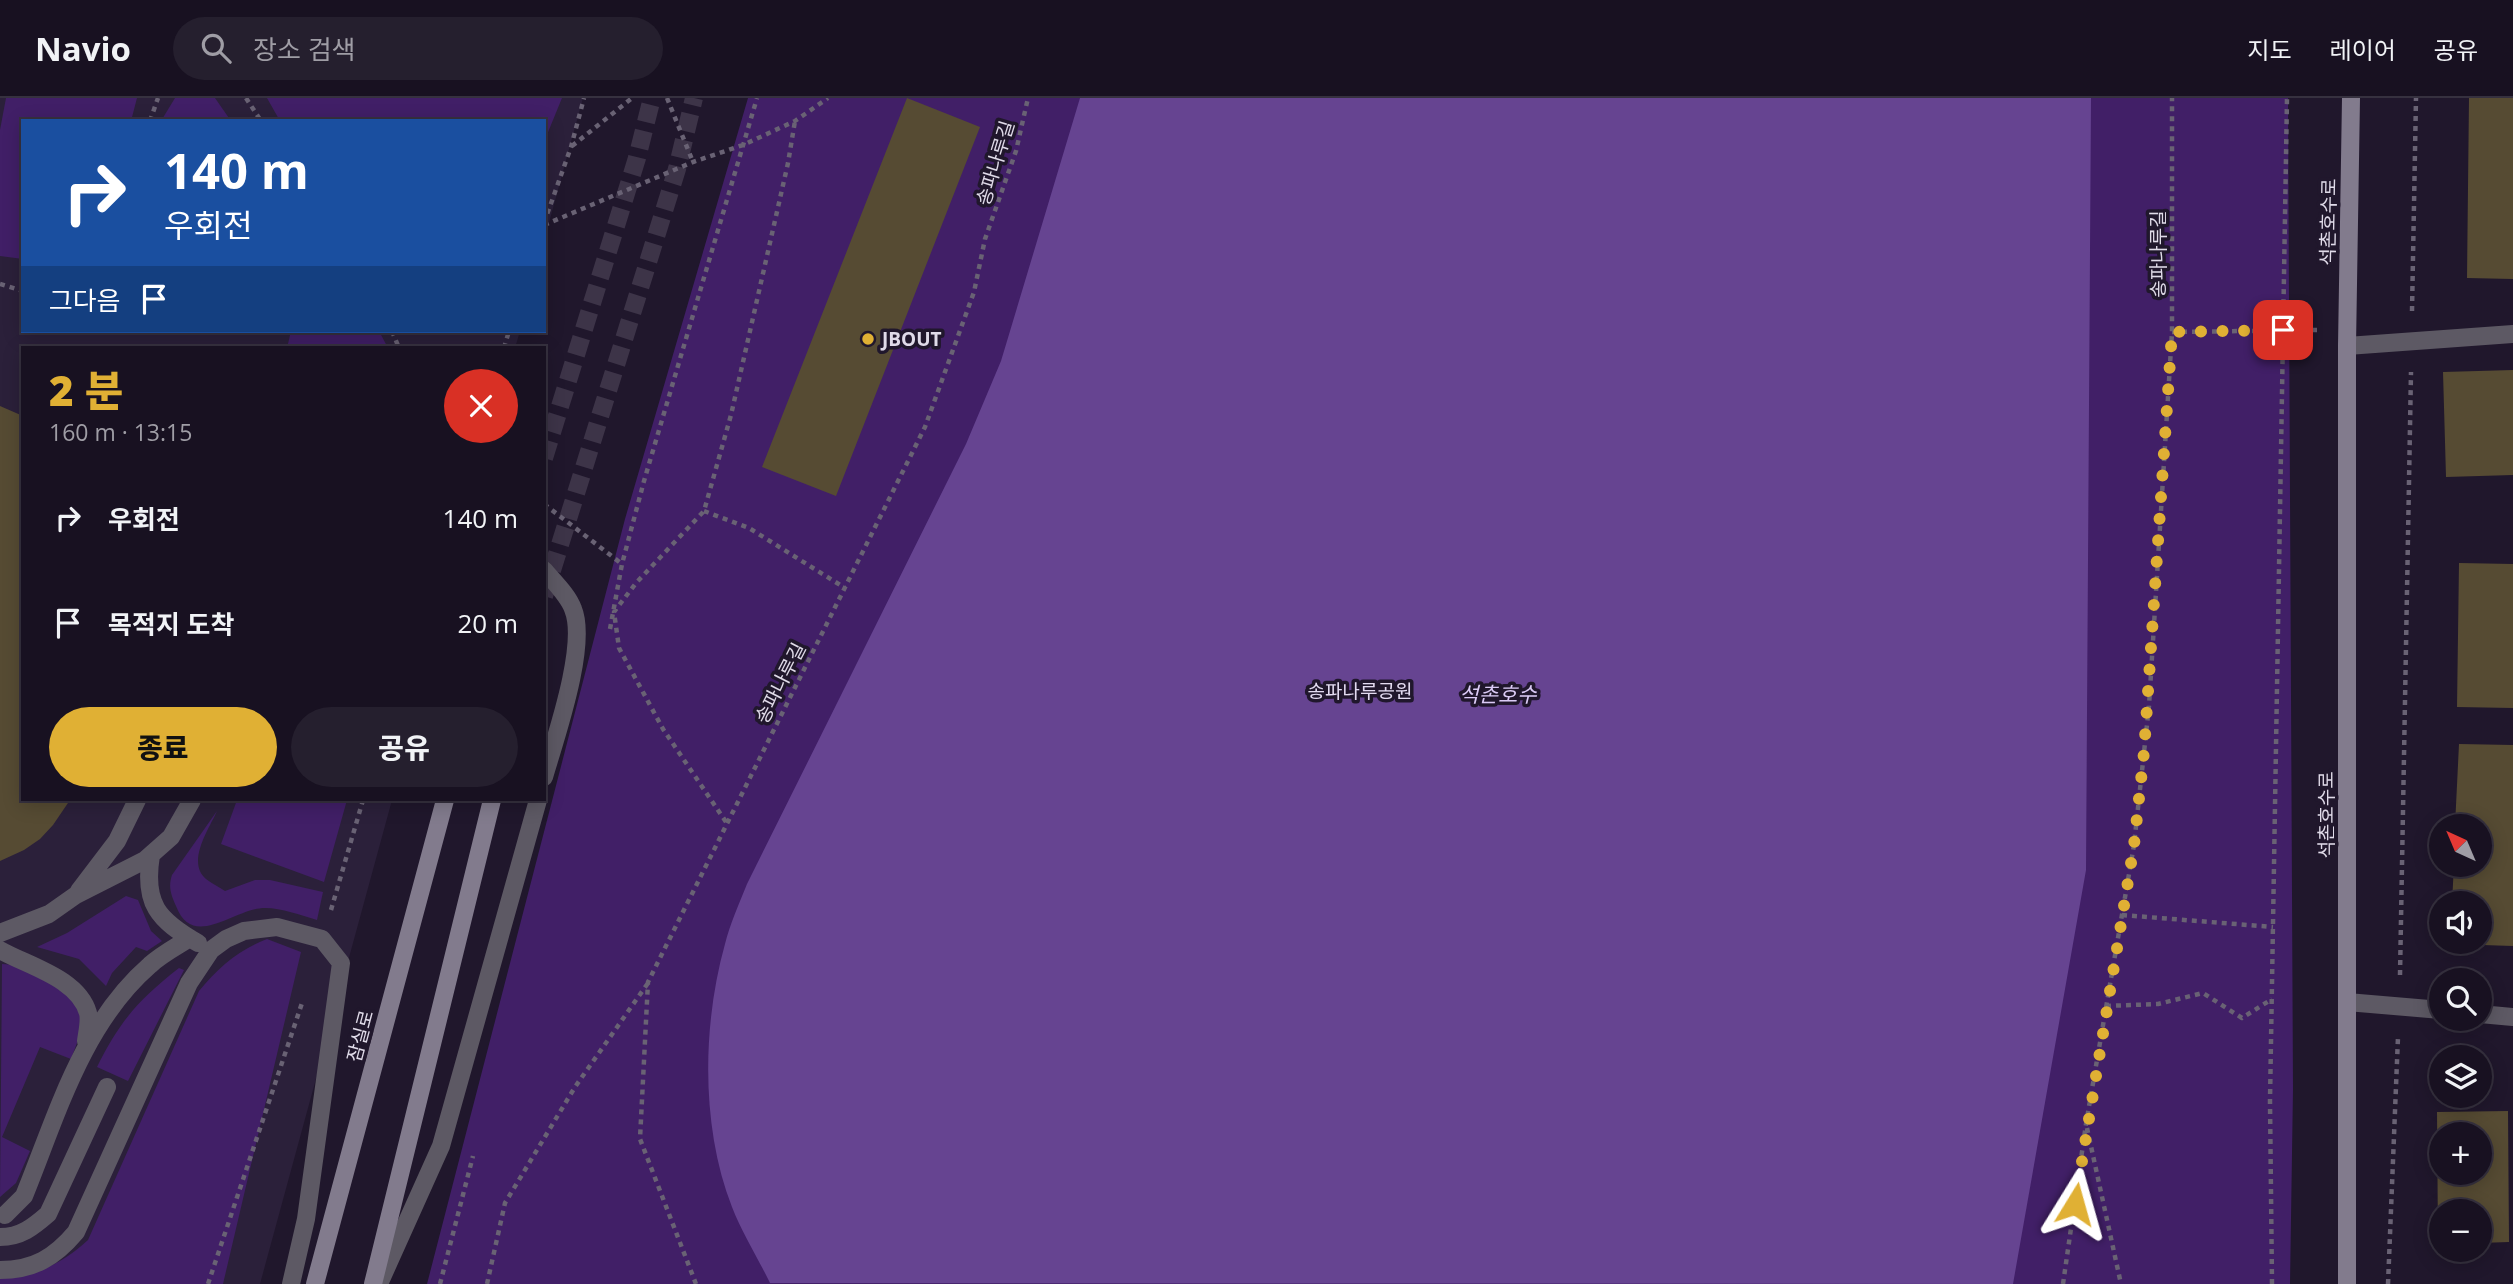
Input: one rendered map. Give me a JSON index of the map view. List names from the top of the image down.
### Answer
{
  "streets": {
    "street": ["석촌호수로", "잠실로"],
    "path": ["송파나루길"]
  },
  "water": ["석촌호수"],
  "parks": ["송파나루공원"],
  "places": ["JBOUT"],
  "north": "top left",
  "page": {
    "header": "Navio",
    "search": "장소 검색",
    "nav": ["지도", "레이어", "공유"],
    "turn": ["140 m", "우회전"],
    "then": "그다음",
    "heading": ["2 분", "160 m · 13:15"],
    "list": [
      {
        "name": "우회전",
        "value": "140 m"
      },
      {
        "name": "목적지 도착",
        "value": "20 m"
      }
    ],
    "buttons": ["종료", "공유"],
    "map_buttons": ["+", "−"]
  }
}
